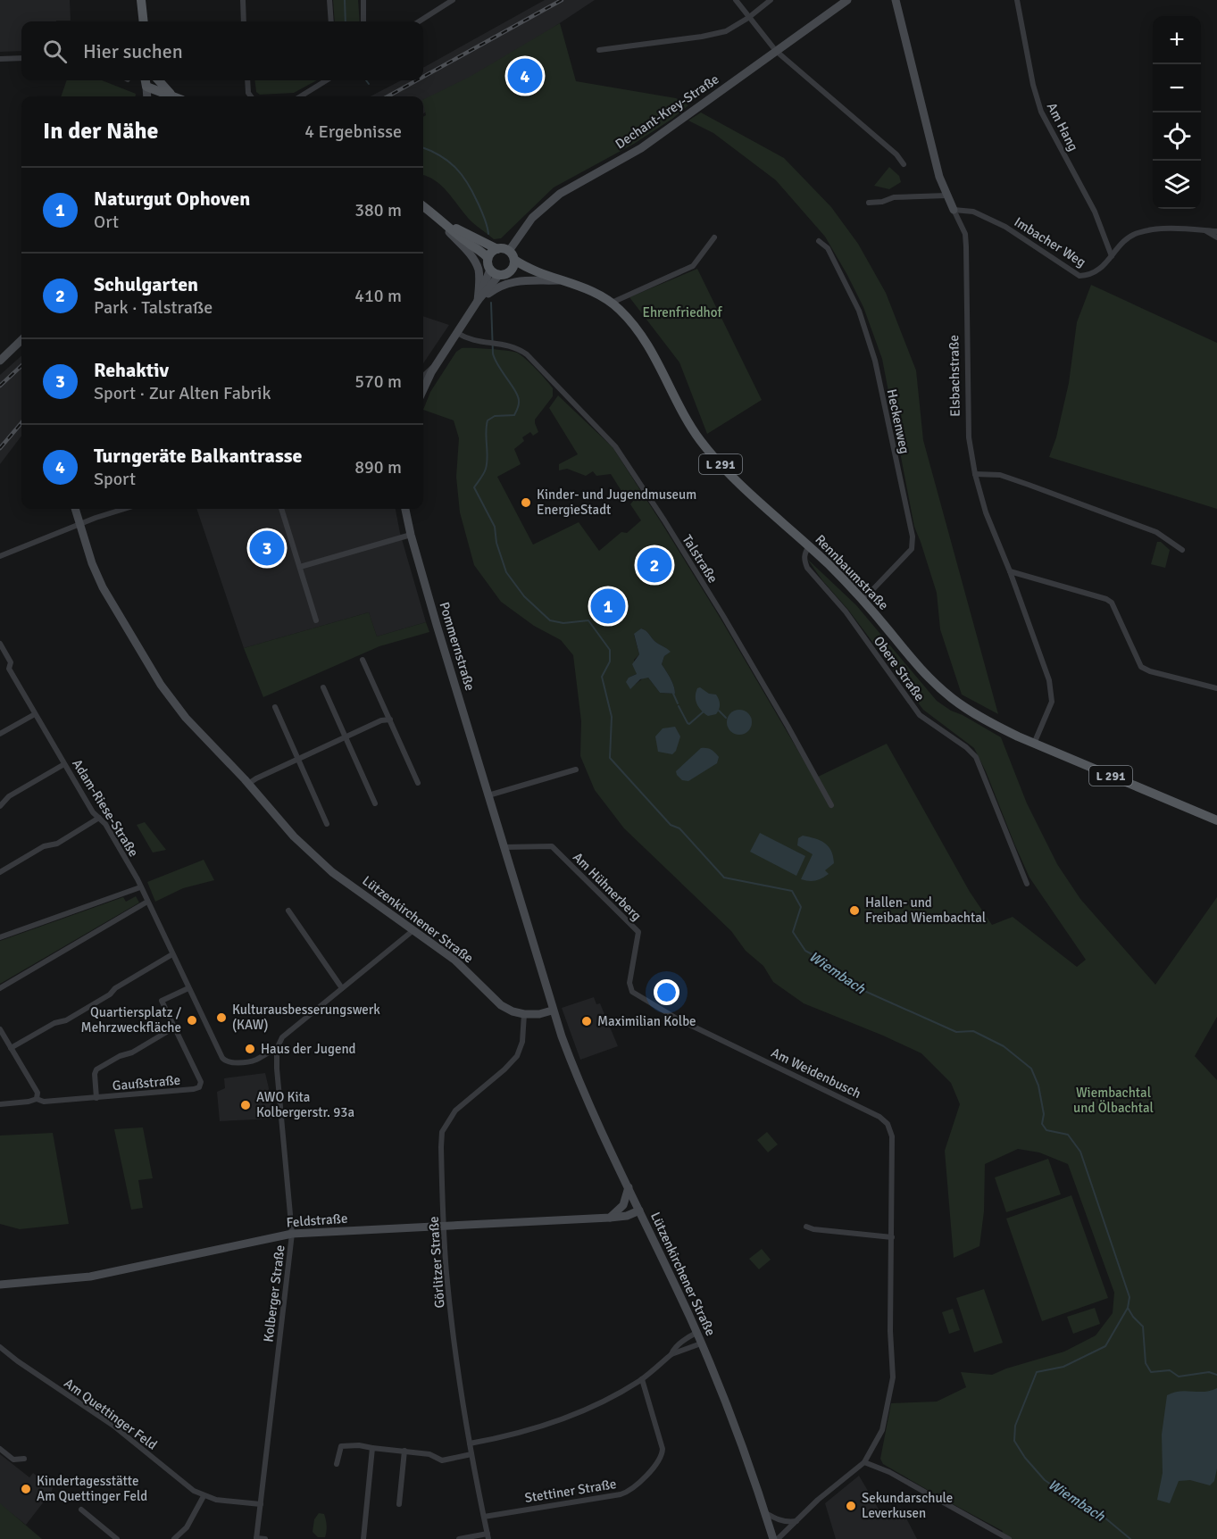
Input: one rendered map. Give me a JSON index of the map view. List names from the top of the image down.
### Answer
{
  "streets": {
    "main road": [
      "Dechant-Krey-Straße",
      "Elsbachstraße",
      "L 291",
      "Rennbaumstraße",
      "Pommernstraße",
      "Lützenkirchener Straße",
      "Feldstraße"
    ],
    "street": [
      "Am Hang",
      "Imbacher Weg",
      "Heckenweg",
      "Talstraße",
      "Obere Straße",
      "Adam-Riese-Straße",
      "Am Hühnerberg",
      "Am Weidenbusch",
      "Gaußstraße",
      "Görlitzer Straße",
      "Kolberger Straße",
      "Am Quettinger Feld",
      "Stettiner Straße"
    ]
  },
  "crossings": [
    ["Dechant-Krey-Straße", "Rennbaumstraße"],
    ["Am Hang", "Imbacher Weg"],
    ["Imbacher Weg", "Elsbachstraße"],
    ["Elsbachstraße", "Rennbaumstraße"],
    ["Heckenweg", "Rennbaumstraße"],
    ["Rennbaumstraße", "Obere Straße"],
    ["Pommernstraße", "Am Hühnerberg"],
    ["Pommernstraße", "Lützenkirchener Straße"],
    ["Adam-Riese-Straße", "Gaußstraße"],
    ["Am Hühnerberg", "Am Weidenbusch"],
    ["Lützenkirchener Straße", "Feldstraße"],
    ["Lützenkirchener Straße", "Görlitzer Straße"],
    ["Feldstraße", "Görlitzer Straße"],
    ["Feldstraße", "Kolberger Straße"],
    ["Görlitzer Straße", "Stettiner Straße"],
    ["Kolberger Straße", "Am Quettinger Feld"]
  ],
  "water": ["Wiembach"],
  "parks": ["Ehrenfriedhof", "Wiembachtal und Ölbachtal"],
  "places": [
    "Kinder- und Jugendmuseum EnergieStadt",
    "Hallen- und Freibad Wiembachtal",
    "Kulturausbesserungswerk (KAW)",
    "Quartiersplatz / Mehrzweckfläche",
    "Maximilian Kolbe",
    "Haus der Jugend",
    "AWO Kita Kolbergerstr. 93a",
    "Kindertagesstätte Am Quettinger Feld",
    "Sekundarschule Leverkusen"
  ],
  "page": {
    "map_buttons": ["+", "−"],
    "search": "Hier suchen",
    "pins": [
      "4",
      "3",
      "2",
      "1"
    ],
    "heading": ["In der Nähe", "4 Ergebnisse"],
    "list": [
      {
        "mark": "1",
        "name": "Naturgut Ophoven",
        "note": "Ort",
        "value": "380 m"
      },
      {
        "mark": "2",
        "name": "Schulgarten",
        "note": "Park · Talstraße",
        "value": "410 m"
      },
      {
        "mark": "3",
        "name": "Rehaktiv",
        "note": "Sport · Zur Alten Fabrik",
        "value": "570 m"
      },
      {
        "mark": "4",
        "name": "Turngeräte Balkantrasse",
        "note": "Sport",
        "value": "890 m"
      }
    ]
  }
}
